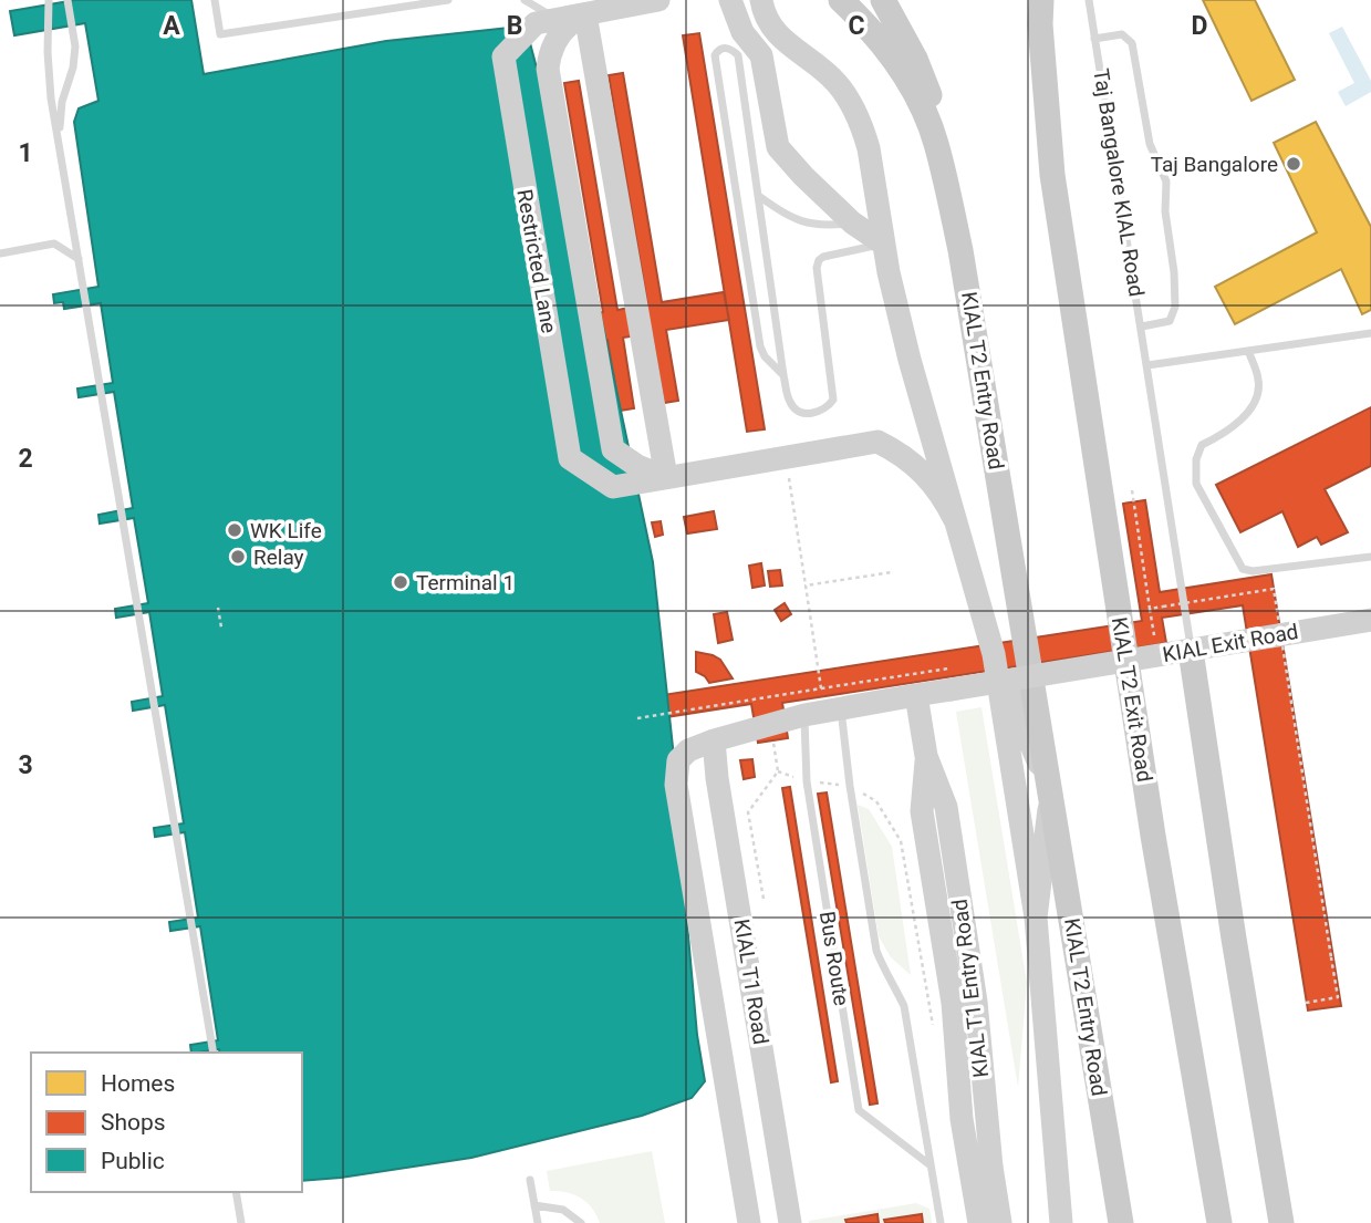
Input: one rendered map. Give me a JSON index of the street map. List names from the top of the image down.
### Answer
{
  "streets": {
    "main road": [
      "Restricted Lane",
      "KIAL T2 Entry Road",
      "KIAL Exit Road",
      "KIAL T2 Exit Road",
      "KIAL T1 Road",
      "KIAL T1 Entry Road"
    ],
    "lane": ["Taj Bangalore KIAL Road", "Bus Route"]
  },
  "crossings": [
    ["Taj Bangalore KIAL Road", "KIAL Exit Road"]
  ],
  "places": [
    "Taj Bangalore",
    "WK Life",
    "Relay",
    "Terminal 1"
  ],
  "legend": ["Homes", "Shops", "Public"],
  "grid": {
    "columns": [
      "A",
      "B",
      "C",
      "D"
    ],
    "rows": ["1", "2", "3"]
  }
}
